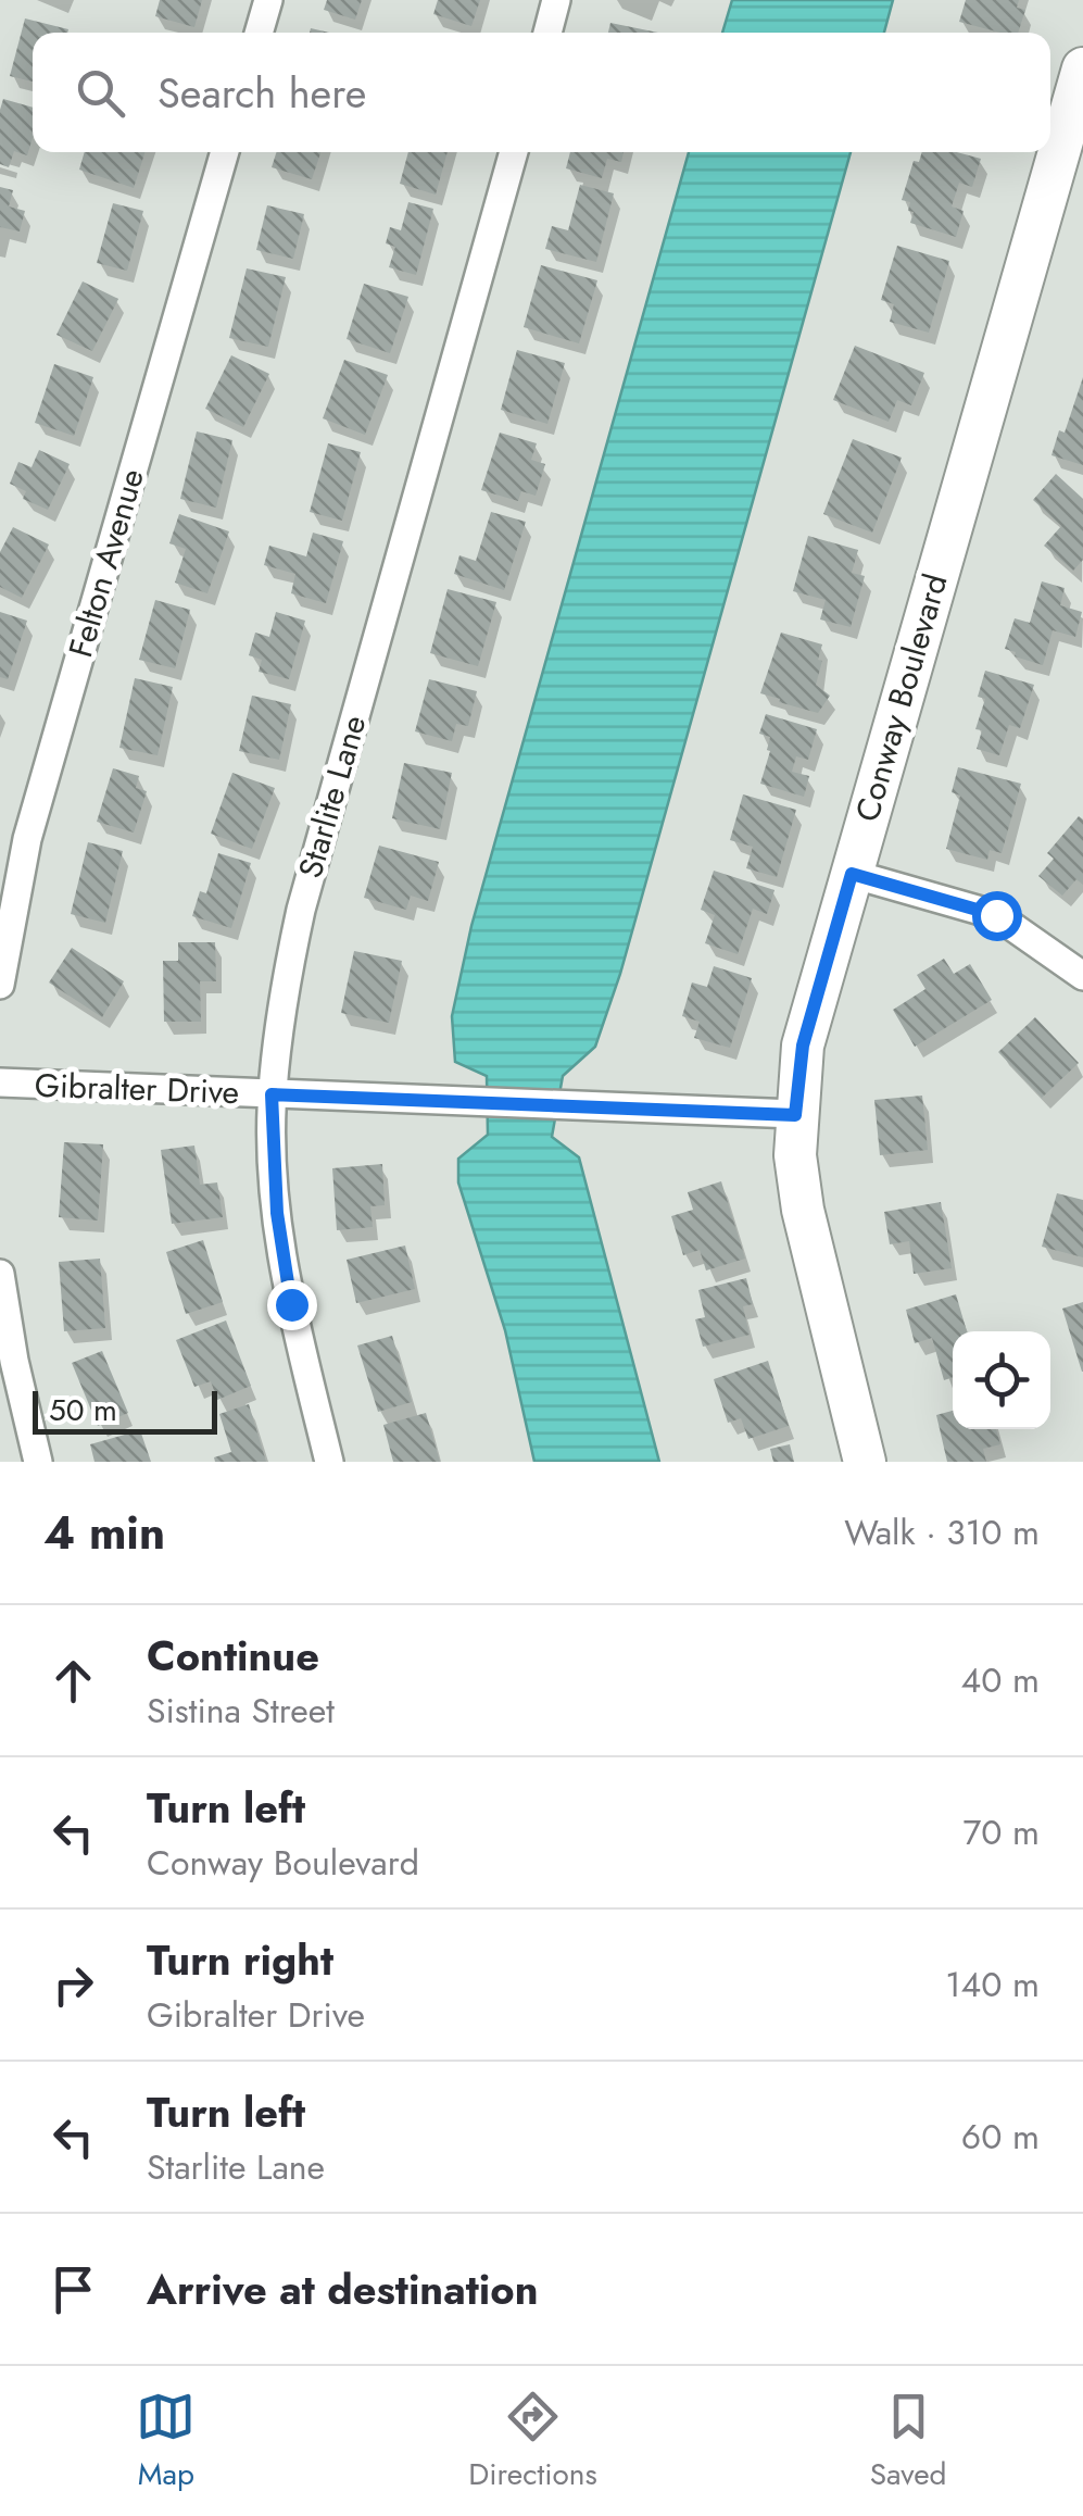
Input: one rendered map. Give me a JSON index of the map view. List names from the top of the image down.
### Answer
{
  "streets": {
    "street": [
      "Felton Avenue",
      "Conway Boulevard",
      "Starlite Lane",
      "Gibralter Drive"
    ]
  },
  "crossings": [
    ["Conway Boulevard", "Gibralter Drive"],
    ["Starlite Lane", "Gibralter Drive"]
  ],
  "scale_bar": "50 m",
  "page": {
    "search": "Search here",
    "scale": "50 m",
    "heading": ["4 min", "Walk · 310 m"],
    "list": [
      ["Continue", "Sistina Street", "40 m"],
      ["Turn left", "Conway Boulevard", "70 m"],
      ["Turn right", "Gibralter Drive", "140 m"],
      ["Turn left", "Starlite Lane", "60 m"],
      "Arrive at destination"
    ],
    "nav": ["Map", "Directions", "Saved"]
  }
}
